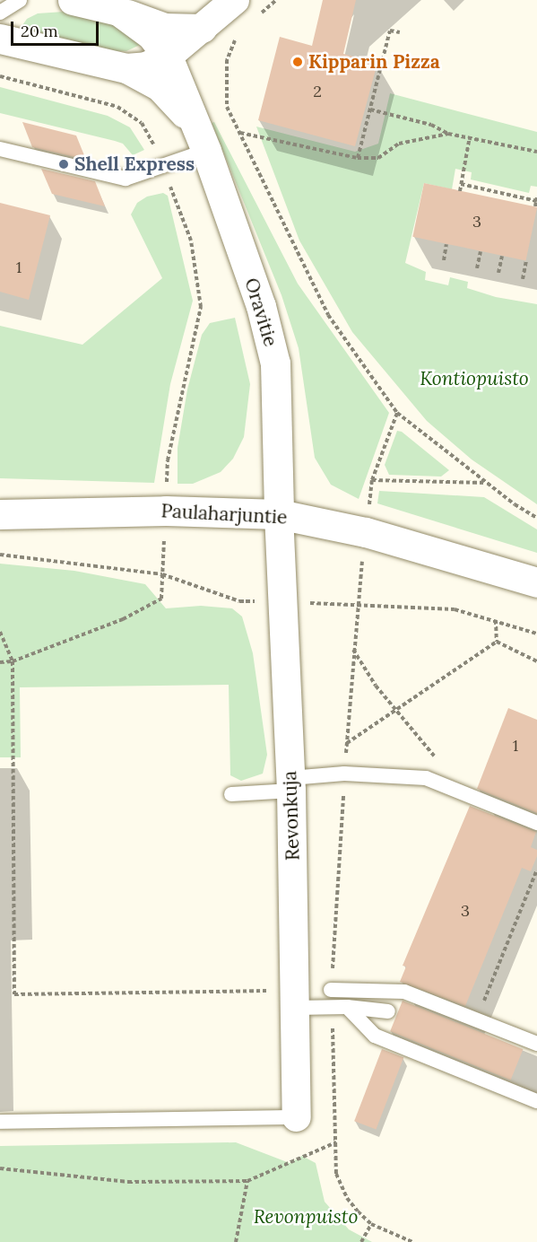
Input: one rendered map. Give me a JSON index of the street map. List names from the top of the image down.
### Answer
{
  "streets": {
    "street": ["Oravitie", "Paulaharjuntie", "Revonkuja"]
  },
  "crossings": [
    ["Oravitie", "Paulaharjuntie"],
    ["Oravitie", "Revonkuja"],
    ["Paulaharjuntie", "Revonkuja"]
  ],
  "parks": ["Kontiopuisto", "Revonpuisto"],
  "places": ["Kipparin Pizza", "Shell Express"],
  "house_numbers": [
    "2",
    "3",
    "1",
    "1",
    "3"
  ],
  "scale_bar": "20 m"
}
